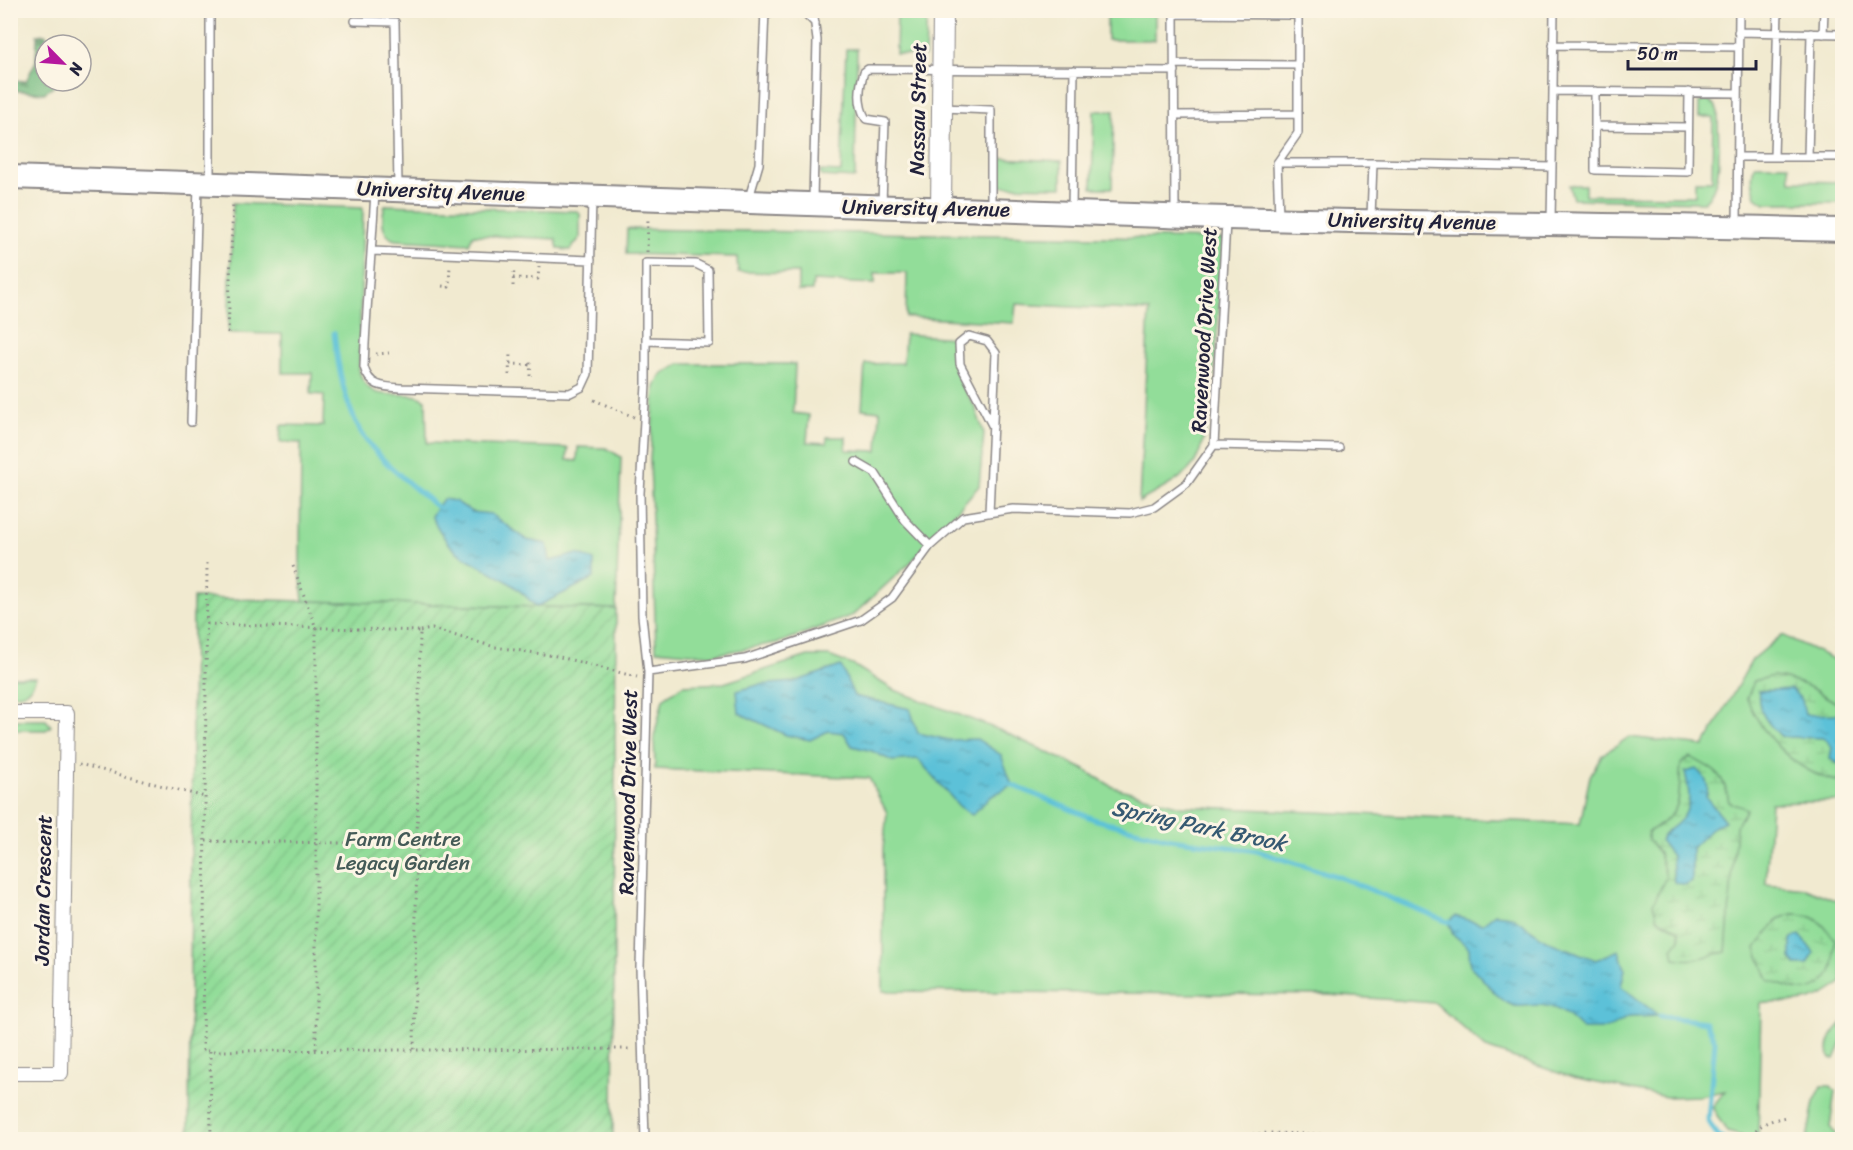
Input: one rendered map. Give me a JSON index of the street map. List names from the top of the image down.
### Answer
{
  "streets": {
    "main road": ["University Avenue"],
    "street": ["Nassau Street", "Jordan Crescent"],
    "lane": ["Ravenwood Drive West"]
  },
  "crossings": [
    ["Nassau Street", "University Avenue"],
    ["University Avenue", "Ravenwood Drive West"]
  ],
  "water": ["Spring Park Brook"],
  "parks": ["Farm Centre Legacy Garden"],
  "scale_bar": "50 m",
  "north": "bottom right"
}
